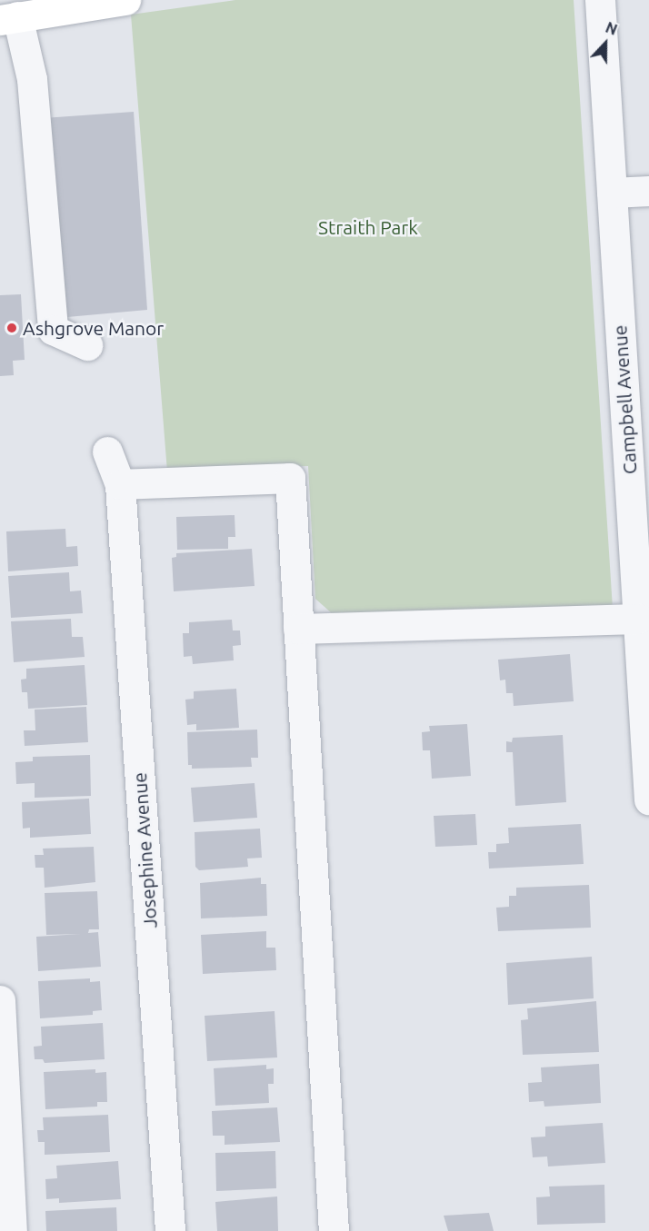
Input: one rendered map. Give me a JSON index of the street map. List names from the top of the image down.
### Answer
{
  "streets": {
    "street": ["Campbell Avenue", "Josephine Avenue"]
  },
  "parks": ["Straith Park"],
  "places": ["Ashgrove Manor"],
  "north": "top"
}
